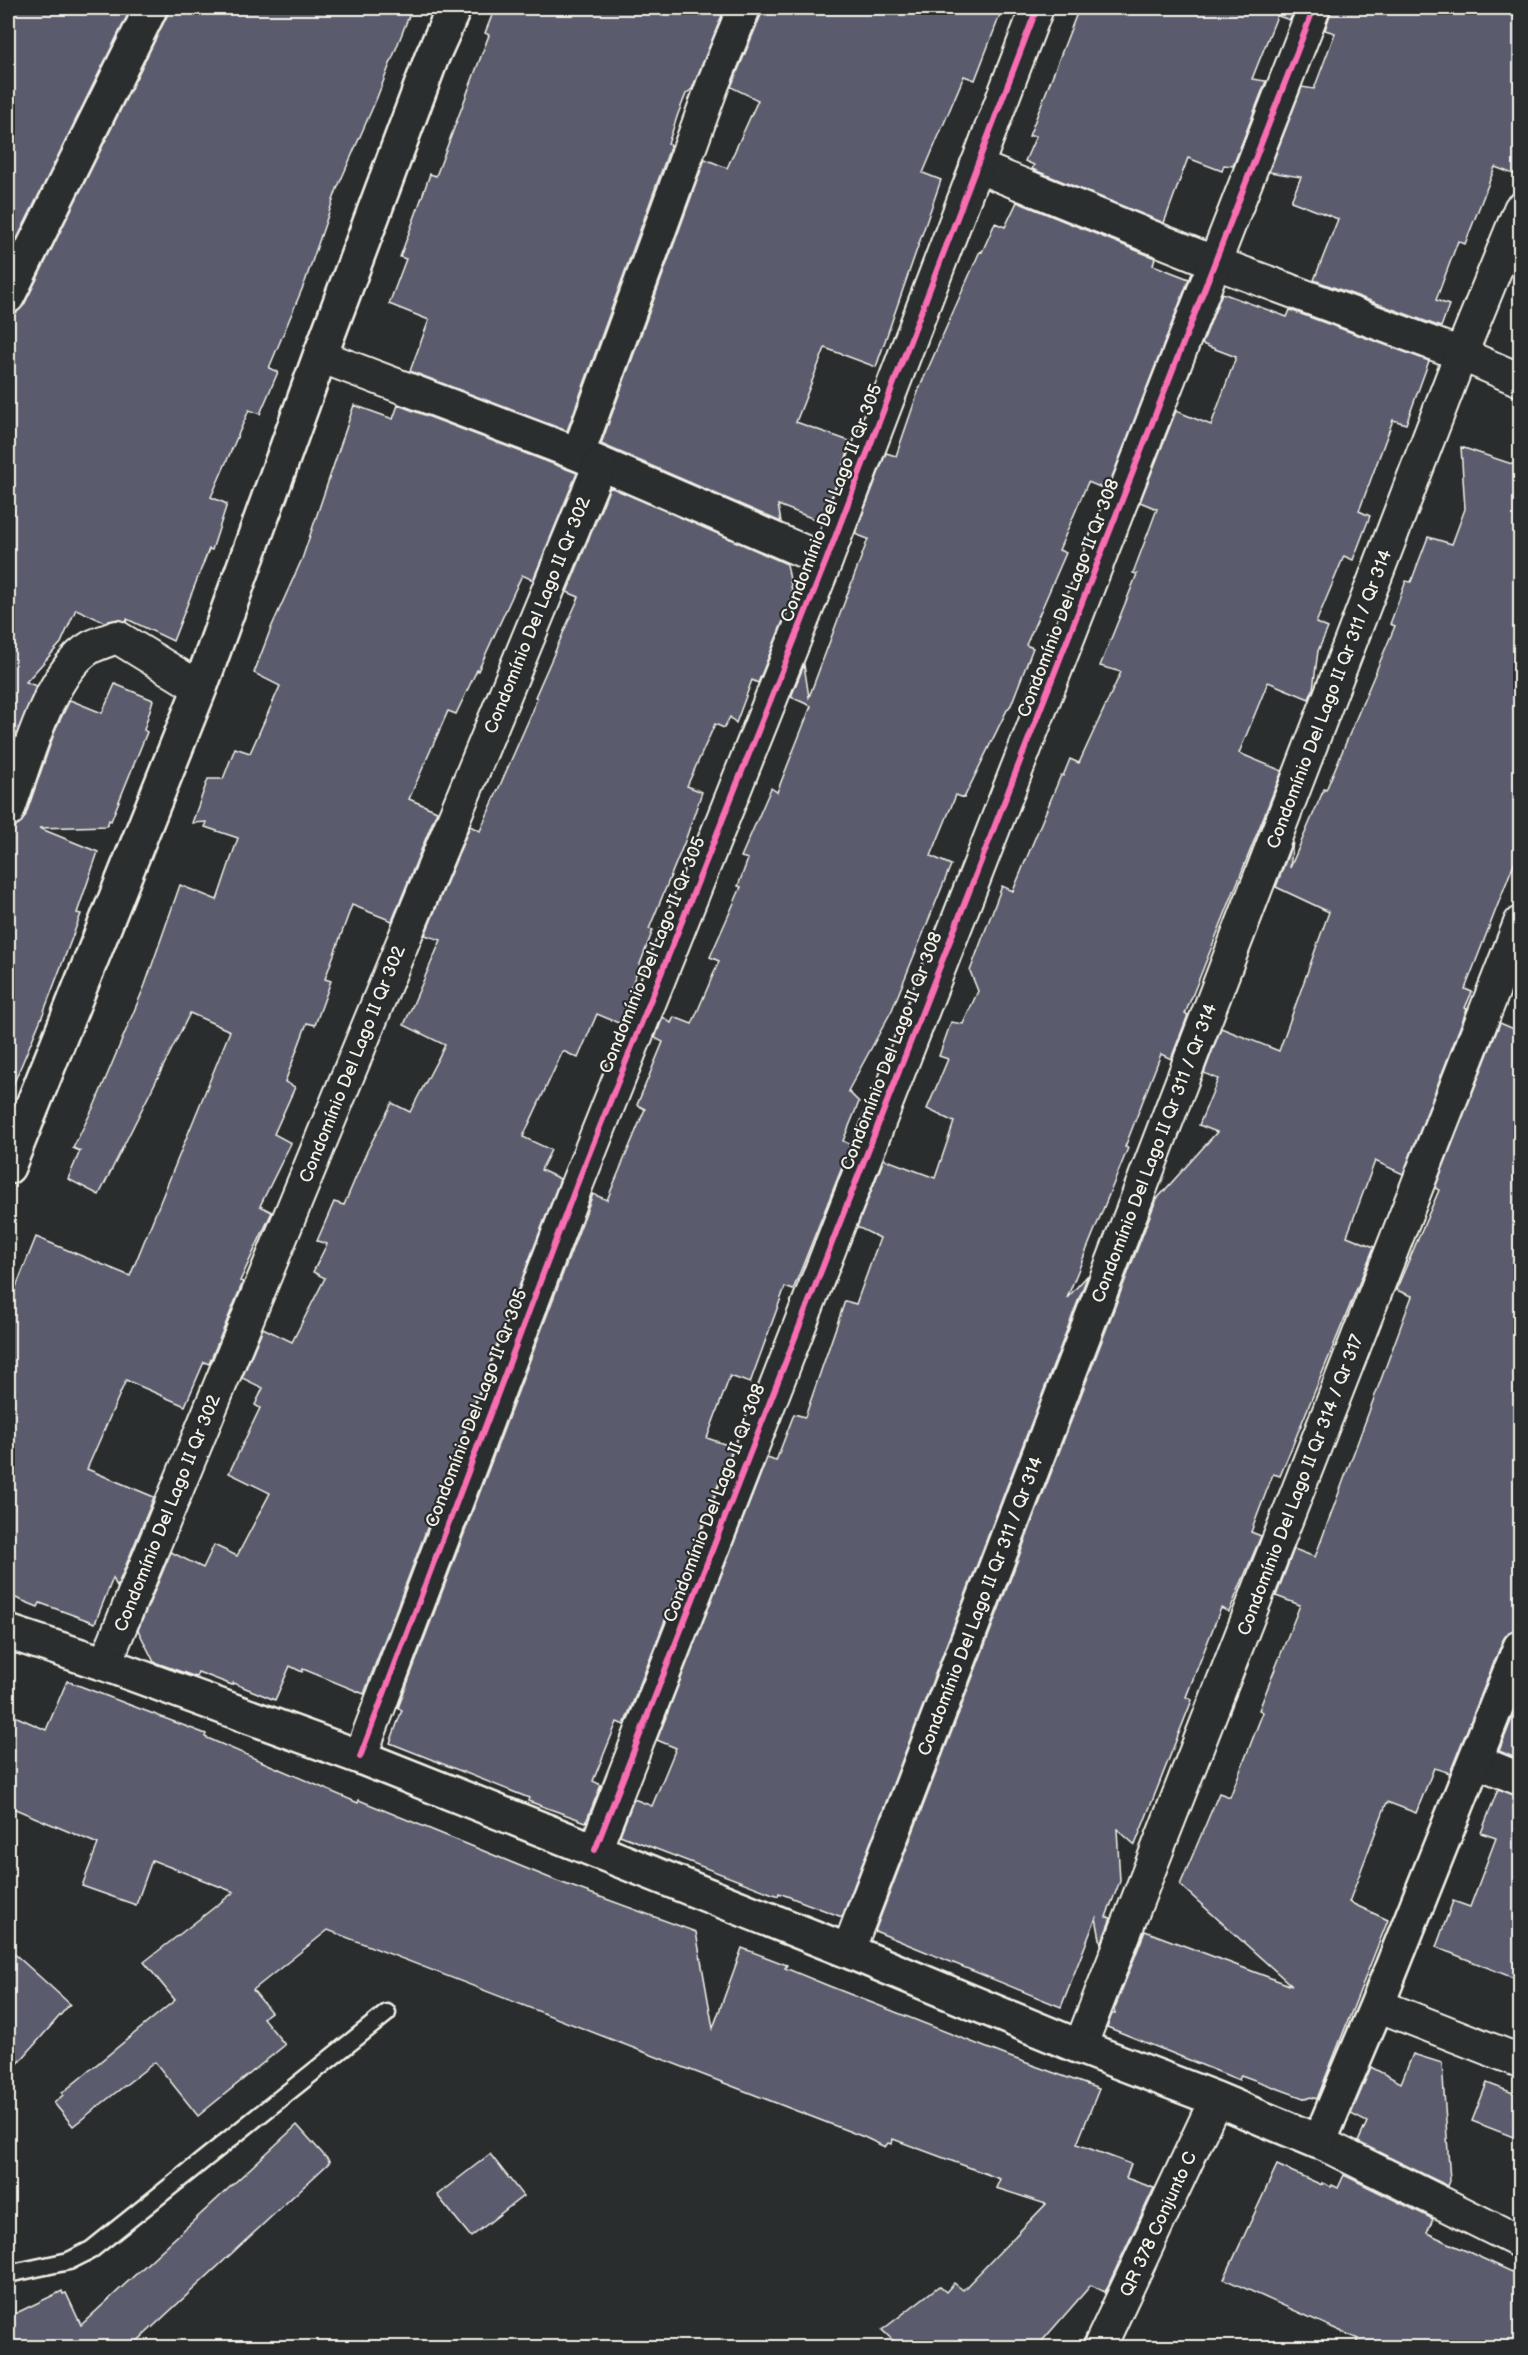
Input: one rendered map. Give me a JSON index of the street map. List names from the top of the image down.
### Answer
{
  "streets": {
    "street": [
      "Condomínio Del Lago II Qr 305",
      "Condomínio Del Lago II Qr 308",
      "Condomínio Del Lago II Qr 302",
      "Condomínio Del Lago II Qr 311 / Qr 314",
      "Condomínio Del Lago II Qr 314 / Qr 317",
      "QR 378 Conjunto C"
    ]
  }
}
